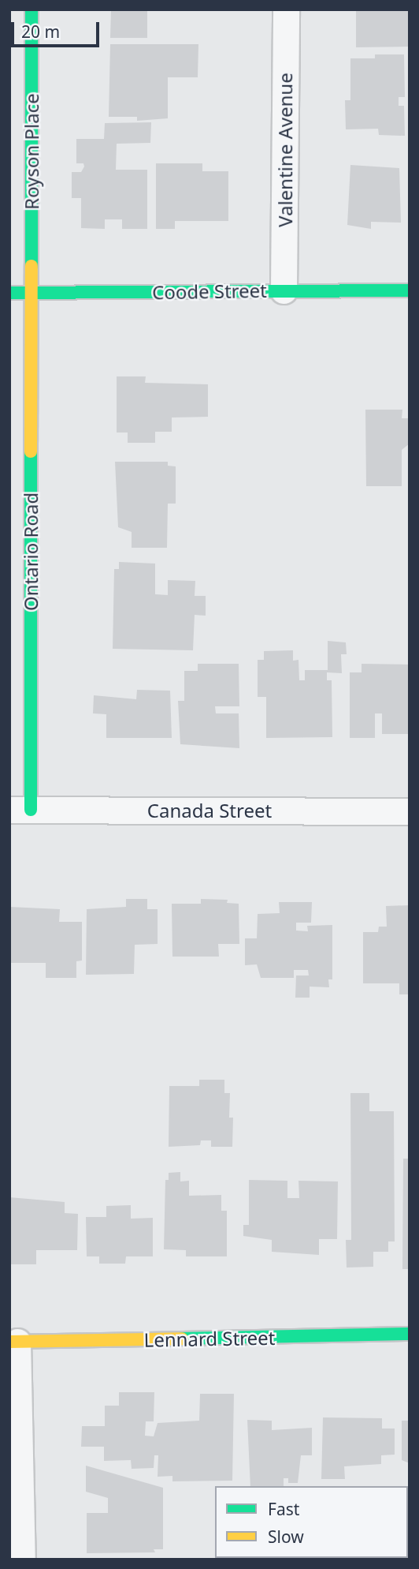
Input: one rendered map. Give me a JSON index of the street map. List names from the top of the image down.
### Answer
{
  "streets": {
    "street": [
      "Valentine Avenue",
      "Royson Place",
      "Coode Street",
      "Ontario Road",
      "Canada Street",
      "Lennard Street"
    ]
  },
  "crossings": [
    ["Valentine Avenue", "Coode Street"],
    ["Royson Place", "Coode Street"],
    ["Royson Place", "Ontario Road"],
    ["Coode Street", "Ontario Road"],
    ["Ontario Road", "Canada Street"]
  ],
  "legend": ["Fast", "Slow"],
  "scale_bar": "20 m"
}
